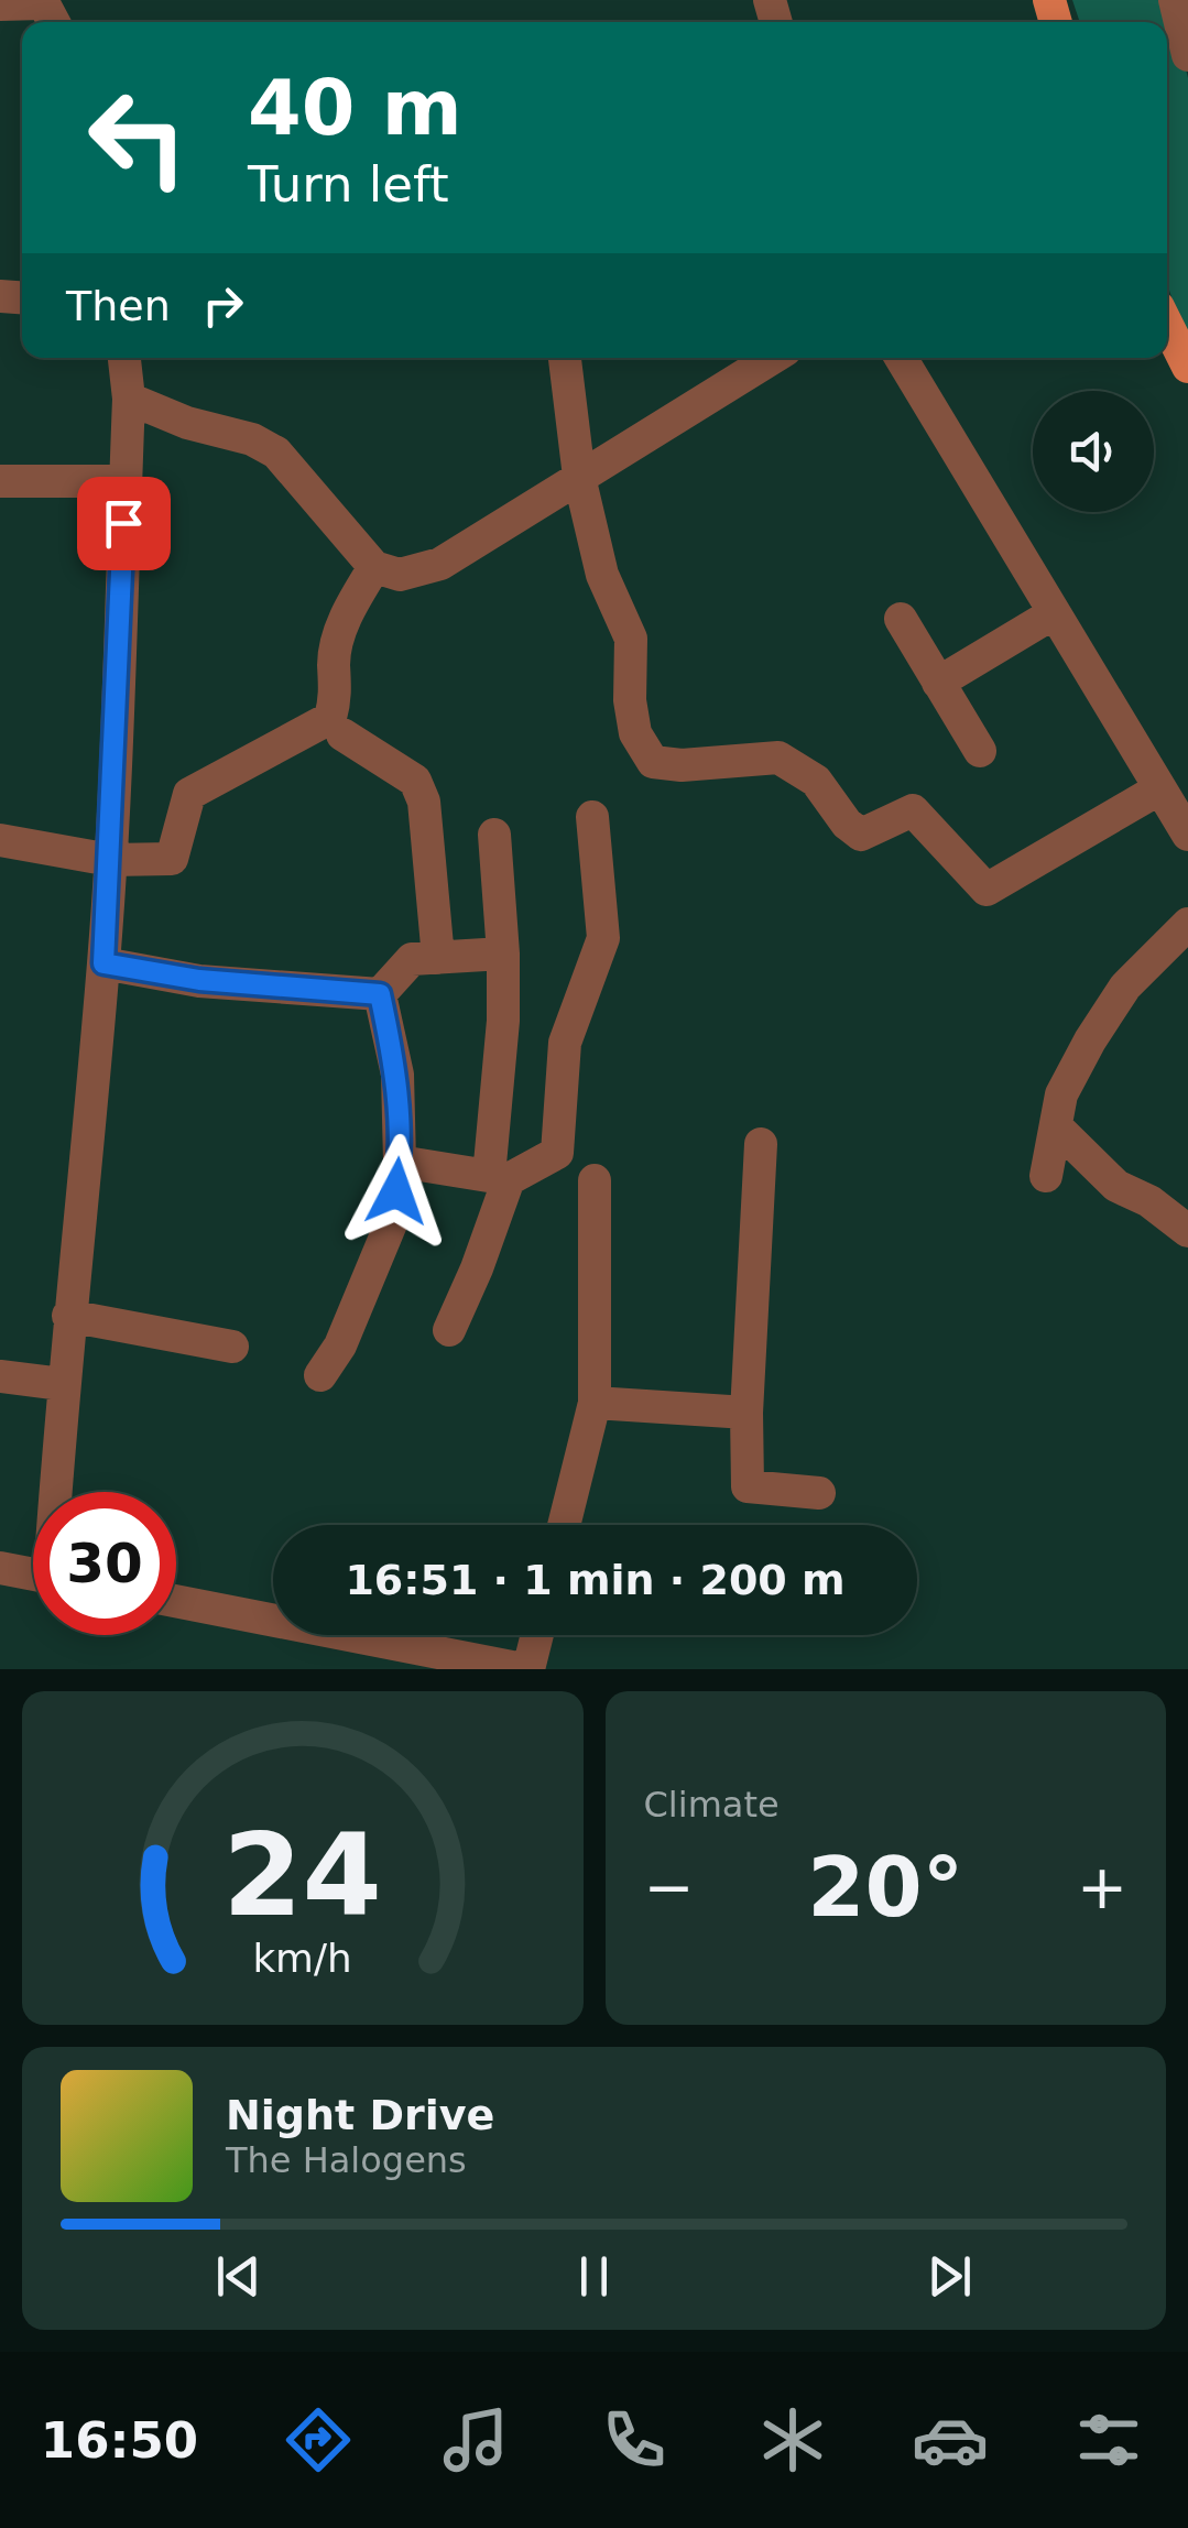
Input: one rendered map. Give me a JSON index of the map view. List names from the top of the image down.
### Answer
{
  "page": {
    "turn": ["40 m", "Turn left"],
    "then": "Then",
    "limit": "30",
    "trip": "16:51 · 1 min · 200 m",
    "tile": "Climate",
    "heat": ["−", "20°", "+"],
    "song": ["Night Drive", "The Halogens"],
    "tabs": "16:50",
    "gauge": ["24", "km/h"]
  }
}
